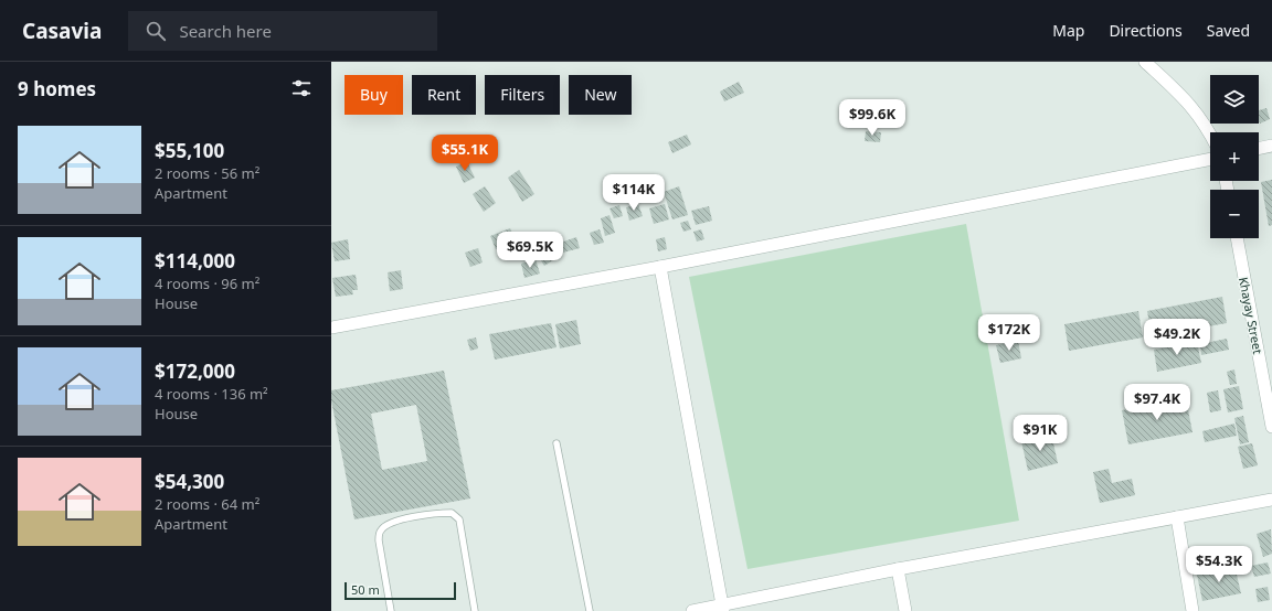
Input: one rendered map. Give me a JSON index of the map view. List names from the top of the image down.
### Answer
{
  "streets": {
    "street": ["Khayay Street"]
  },
  "scale_bar": "50 m",
  "page": {
    "header": "Casavia",
    "search": "Search here",
    "nav": ["Map", "Directions", "Saved"],
    "heading": "9 homes",
    "map_buttons": ["+", "−"],
    "chip": [
      "Buy",
      "Rent",
      "Filters",
      "New"
    ],
    "price": [
      "$99.6K",
      "$55.1K",
      "$114K",
      "$69.5K",
      "$172K",
      "$49.2K",
      "$97.4K",
      "$91K",
      "$54.3K"
    ],
    "list": [
      {
        "name": "$55,100",
        "note": "2 rooms · 56 m² · Apartment"
      },
      {
        "name": "$114,000",
        "note": "4 rooms · 96 m² · House"
      },
      {
        "name": "$172,000",
        "note": "4 rooms · 136 m² · House"
      },
      {
        "name": "$54,300",
        "note": "2 rooms · 64 m² · Apartment"
      }
    ],
    "scale": "50 m"
  }
}
